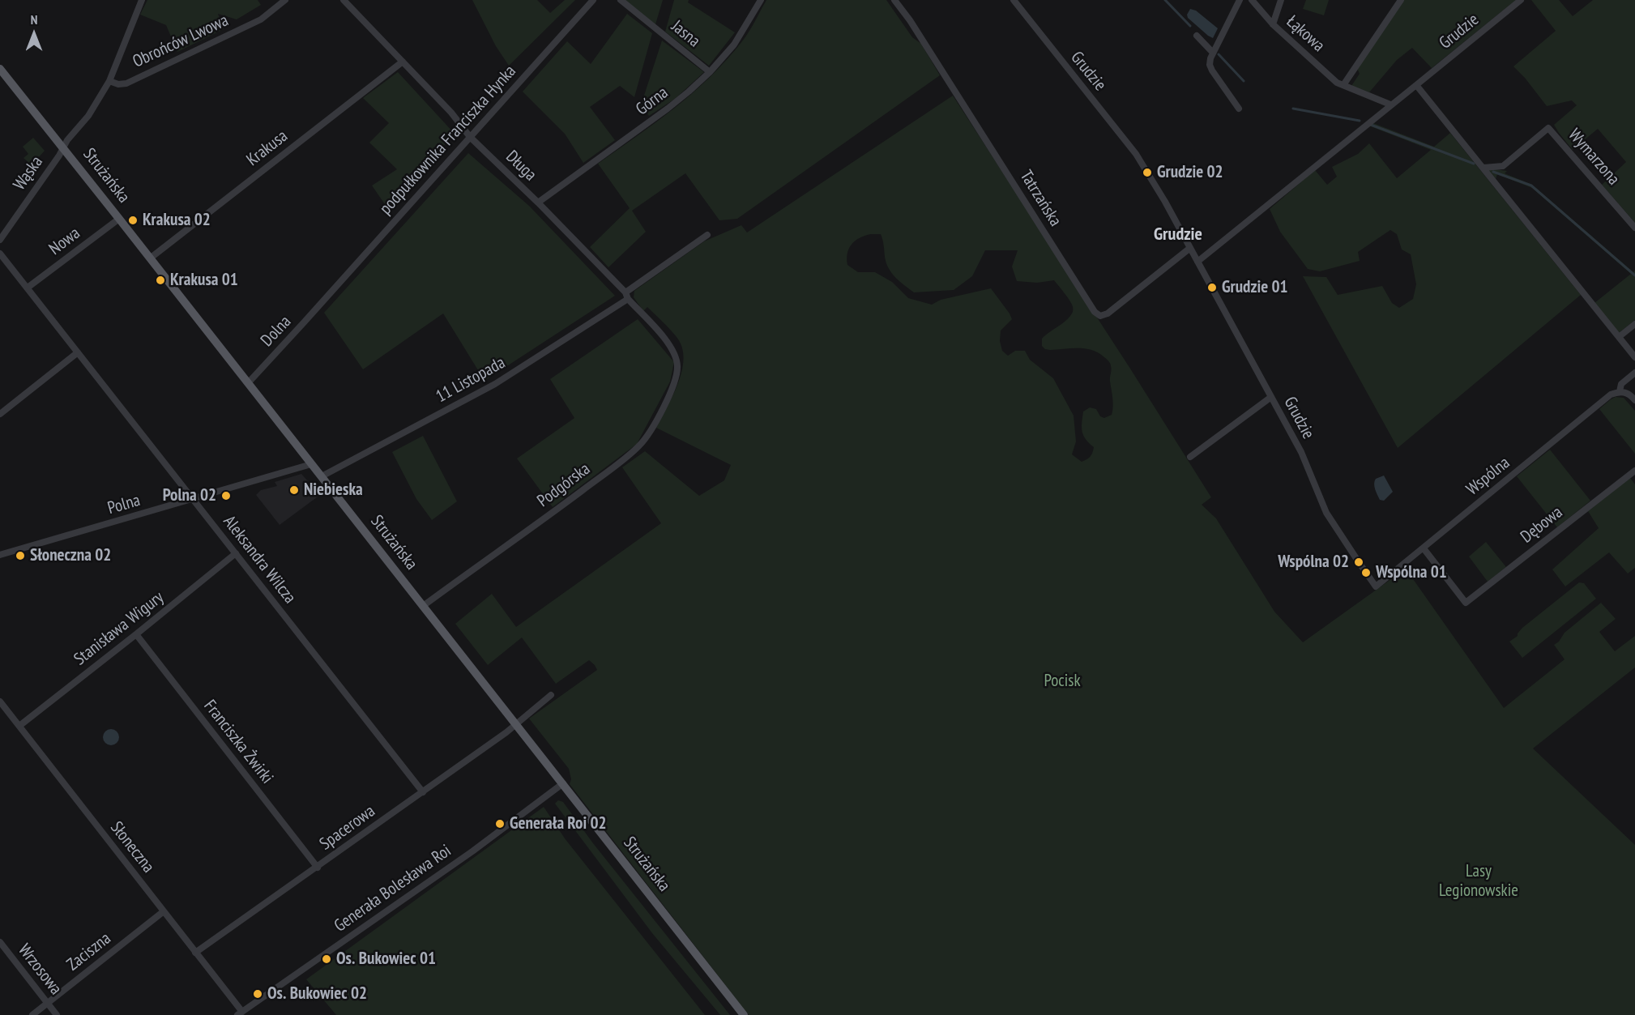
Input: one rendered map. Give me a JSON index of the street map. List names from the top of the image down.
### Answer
{
  "streets": {
    "main road": ["Strużańska"],
    "street": [
      "Grudzie",
      "Jasna",
      "Łąkowa",
      "Obrońców Lwowa",
      "Górna",
      "podpułkownika Franciszka Hynka",
      "Krakusa",
      "Wymarzona",
      "Długa",
      "Wąska",
      "Tatrzańska",
      "Nowa",
      "Dolna",
      "11 Listopada",
      "Wspólna",
      "Podgórska",
      "Polna",
      "Dębowa",
      "Aleksandra Wilcza",
      "Stanisława Wigury",
      "Franciszka Żwirki",
      "Spacerowa",
      "Słoneczna",
      "Generała Bolesława Roi",
      "Zaciszna",
      "Wrzosowa"
    ]
  },
  "crossings": [
    ["Grudzie", "Łąkowa"],
    ["Grudzie", "Tatrzańska"],
    ["Grudzie", "Wspólna"],
    ["Jasna", "Górna"],
    ["Obrońców Lwowa", "Wąska"],
    ["Górna", "Długa"],
    ["podpułkownika Franciszka Hynka", "Długa"],
    ["podpułkownika Franciszka Hynka", "Dolna"],
    ["Krakusa", "Długa"],
    ["Krakusa", "Strużańska"],
    ["Długa", "11 Listopada"],
    ["Długa", "Podgórska"],
    ["Wąska", "Strużańska"],
    ["Strużańska", "Nowa"],
    ["Strużańska", "Dolna"],
    ["Strużańska", "11 Listopada"],
    ["Strużańska", "Podgórska"],
    ["Strużańska", "Polna"],
    ["Strużańska", "Spacerowa"],
    ["Strużańska", "Generała Bolesława Roi"],
    ["Nowa", "Aleksandra Wilcza"],
    ["Wspólna", "Dębowa"],
    ["Polna", "Aleksandra Wilcza"],
    ["Aleksandra Wilcza", "Stanisława Wigury"],
    ["Aleksandra Wilcza", "Spacerowa"],
    ["Stanisława Wigury", "Franciszka Żwirki"],
    ["Stanisława Wigury", "Słoneczna"],
    ["Franciszka Żwirki", "Spacerowa"],
    ["Spacerowa", "Słoneczna"],
    ["Słoneczna", "Generała Bolesława Roi"],
    ["Słoneczna", "Zaciszna"],
    ["Zaciszna", "Wrzosowa"]
  ],
  "districts": ["Grudzie"],
  "parks": ["Pocisk", "Lasy Legionowskie"],
  "places": [
    "Grudzie 02",
    "Krakusa 02",
    "Krakusa 01",
    "Grudzie 01",
    "Niebieska",
    "Polna 02",
    "Słoneczna 02",
    "Wspólna 02",
    "Wspólna 01",
    "Generała Roi 02",
    "Os. Bukowiec 01",
    "Os. Bukowiec 02"
  ],
  "north": "top"
}
